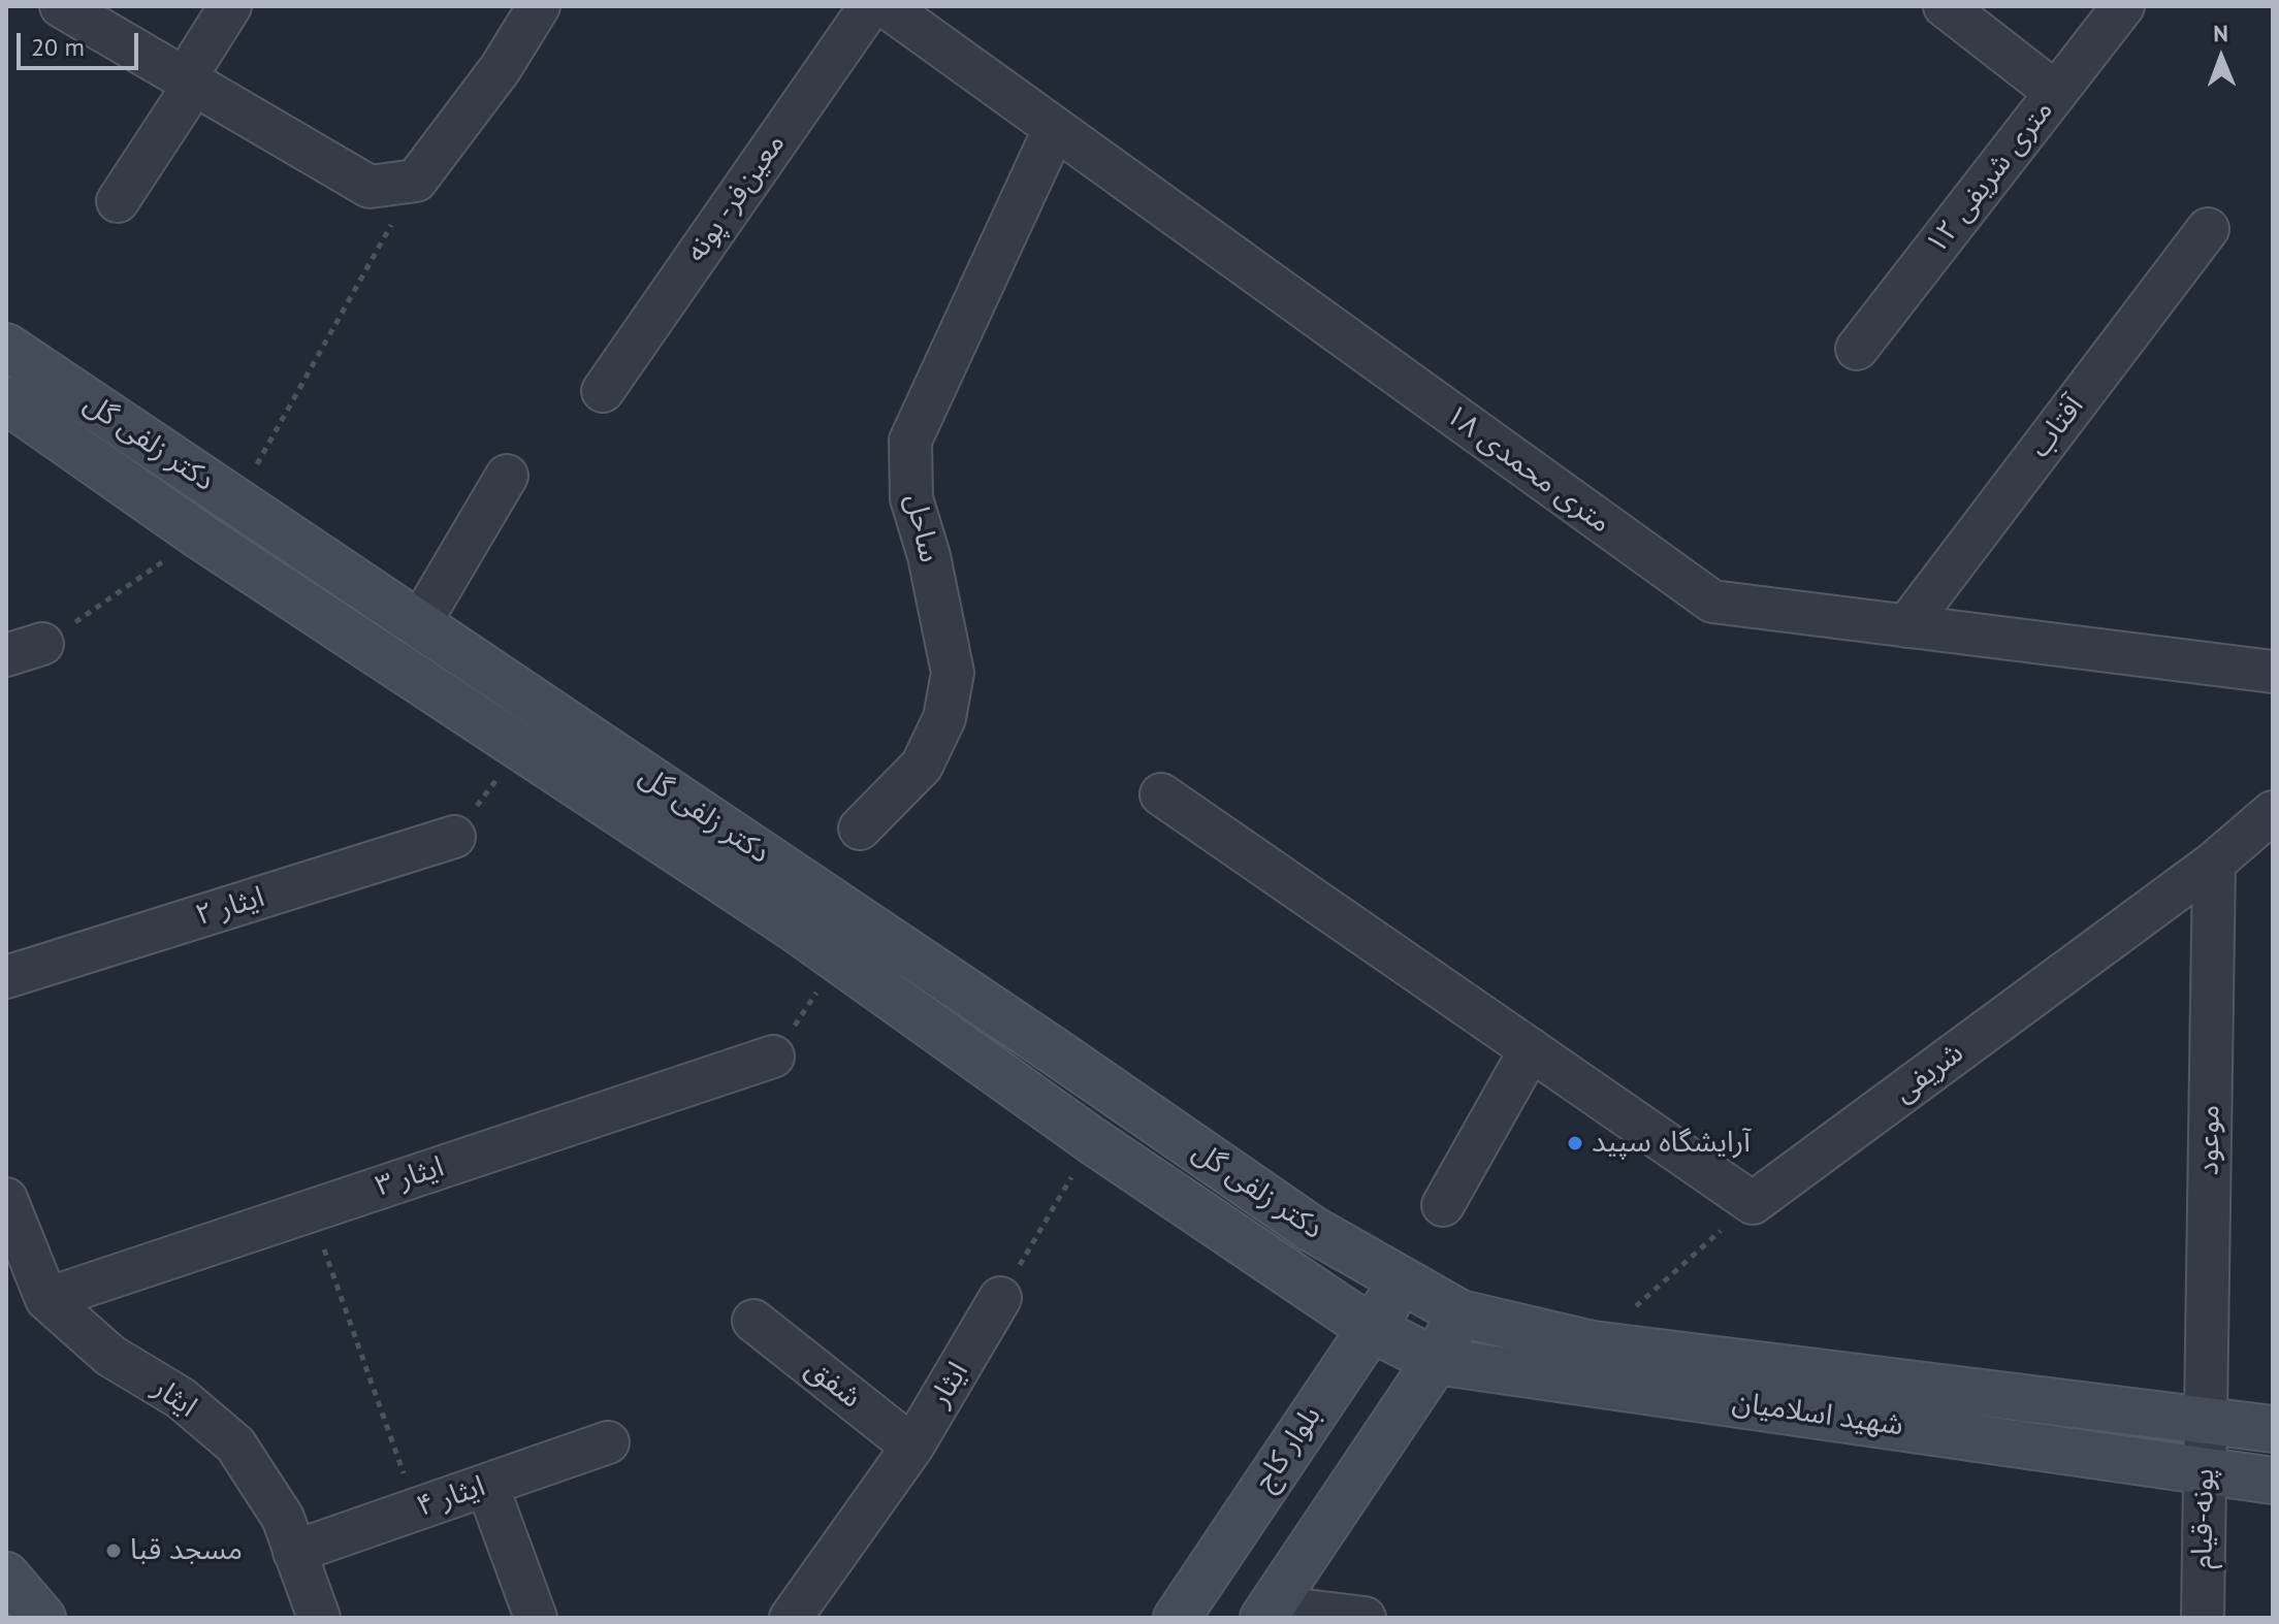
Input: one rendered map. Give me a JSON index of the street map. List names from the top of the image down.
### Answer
{
  "streets": {
    "main road": ["دکتر زلفی گل", "شهید اسلامیان", "بلوار کاج"],
    "street": [
      "۱۲ متری شریفی",
      "معین‌فر- پونه",
      "آفتاب",
      "۱۸ متری محمدی",
      "ساحل",
      "ایثار ۲",
      "شریفی",
      "موعود",
      "ایثار ۳",
      "شفق",
      "ایثار",
      "ایثار ۴",
      "پونه-قیام"
    ]
  },
  "crossings": [
    ["آفتاب", "۱۸ متری محمدی"],
    ["دکتر زلفی گل", "شهید اسلامیان"],
    ["دکتر زلفی گل", "بلوار کاج"],
    ["۱۸ متری محمدی", "ساحل"],
    ["شریفی", "موعود"],
    ["موعود", "شهید اسلامیان"],
    ["موعود", "پونه-قیام"],
    ["ایثار ۳", "ایثار"],
    ["شفق", "ایثار"],
    ["ایثار", "ایثار ۴"],
    ["شهید اسلامیان", "بلوار کاج"],
    ["شهید اسلامیان", "پونه-قیام"]
  ],
  "places": ["آرایشگاه سپید", "مسجد قبا"],
  "scale_bar": "20 m",
  "north": "top"
}
